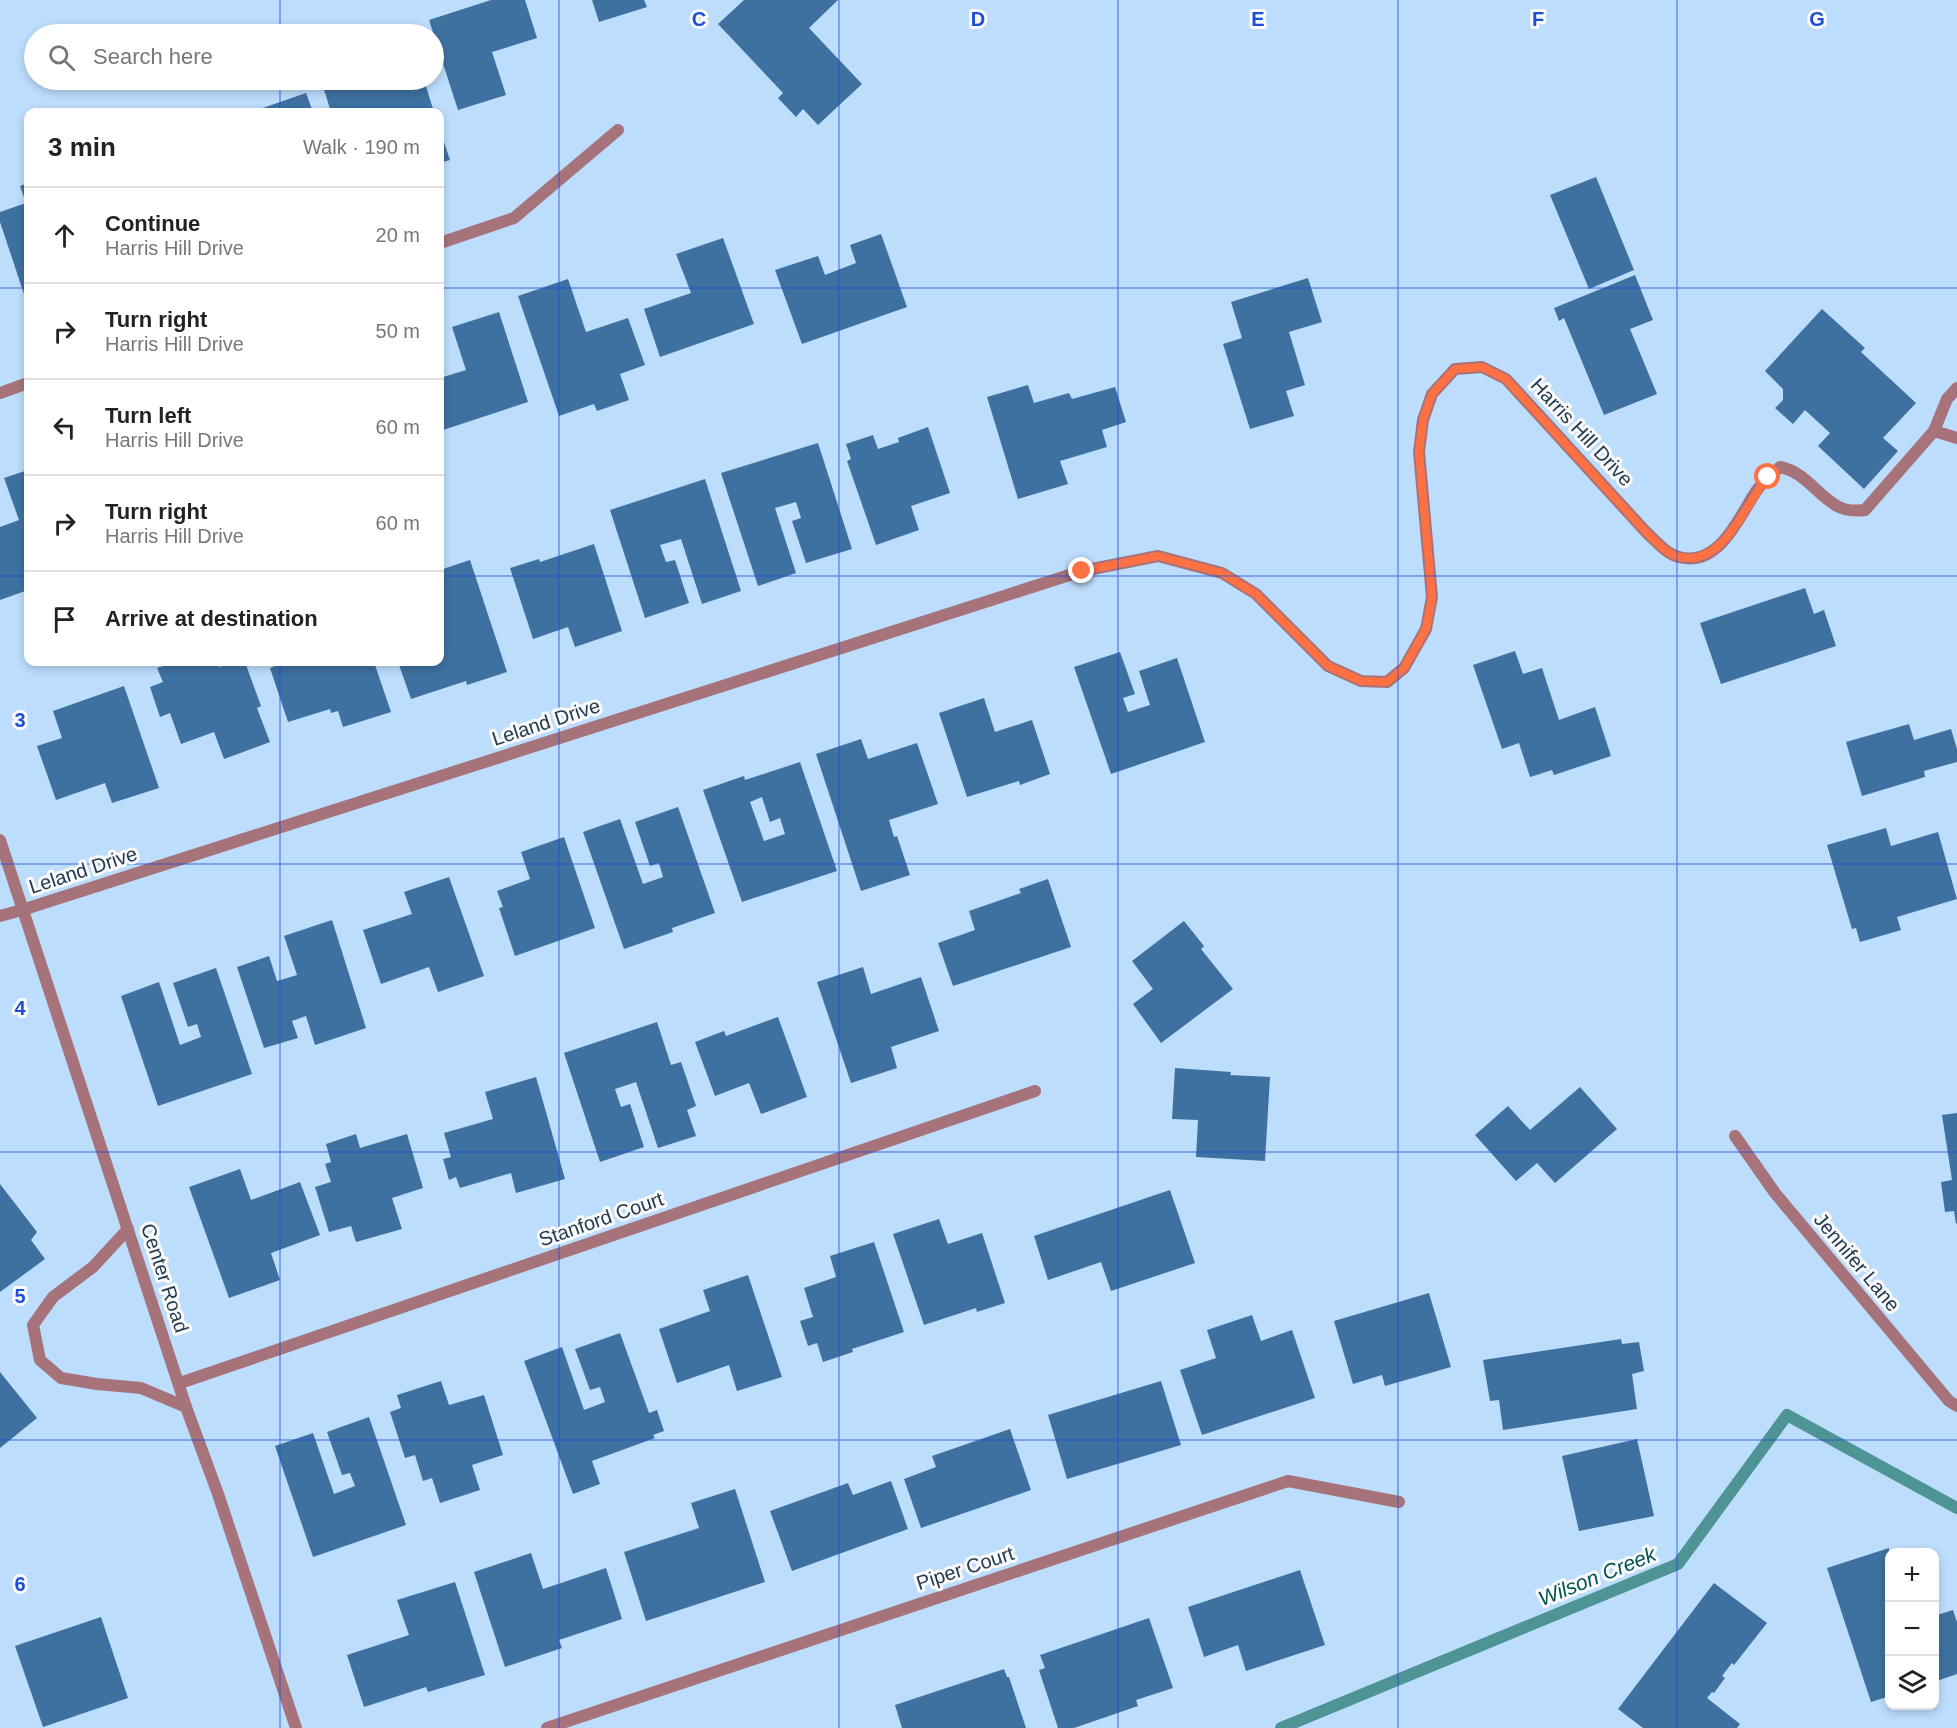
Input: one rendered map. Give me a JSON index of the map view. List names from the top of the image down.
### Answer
{
  "streets": {
    "street": [
      "Harris Hill Drive",
      "Leland Drive",
      "Stanford Court",
      "Jennifer Lane",
      "Center Road",
      "Piper Court"
    ]
  },
  "crossings": [
    ["Harris Hill Drive", "Leland Drive"],
    ["Leland Drive", "Center Road"],
    ["Stanford Court", "Center Road"]
  ],
  "water": ["Wilson Creek"],
  "page": {
    "search": "Search here",
    "heading": ["3 min", "Walk · 190 m"],
    "list": [
      ["Continue", "Harris Hill Drive", "20 m"],
      ["Turn right", "Harris Hill Drive", "50 m"],
      ["Turn left", "Harris Hill Drive", "60 m"],
      ["Turn right", "Harris Hill Drive", "60 m"],
      "Arrive at destination"
    ],
    "map_buttons": ["+", "−"]
  },
  "grid": {
    "columns": [
      "C",
      "D",
      "E",
      "F",
      "G"
    ],
    "rows": [
      "3",
      "4",
      "5",
      "6"
    ]
  }
}
